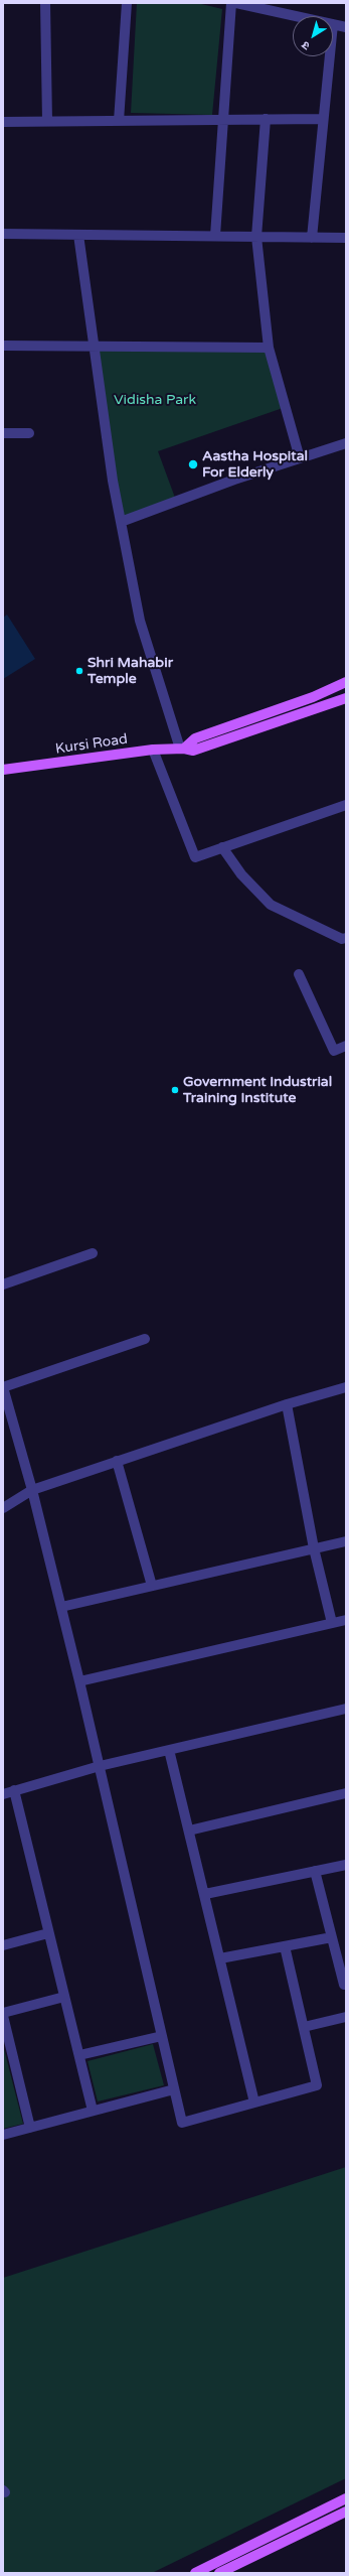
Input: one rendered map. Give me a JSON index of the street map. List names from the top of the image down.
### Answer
{
  "streets": {
    "main road": ["Kursi Road"]
  },
  "parks": ["Vidisha Park"],
  "places": ["Aastha Hospital For Elderly", "Shri Mahabir Temple", "Government Industrial Training Institute"],
  "north": "bottom left"
}
